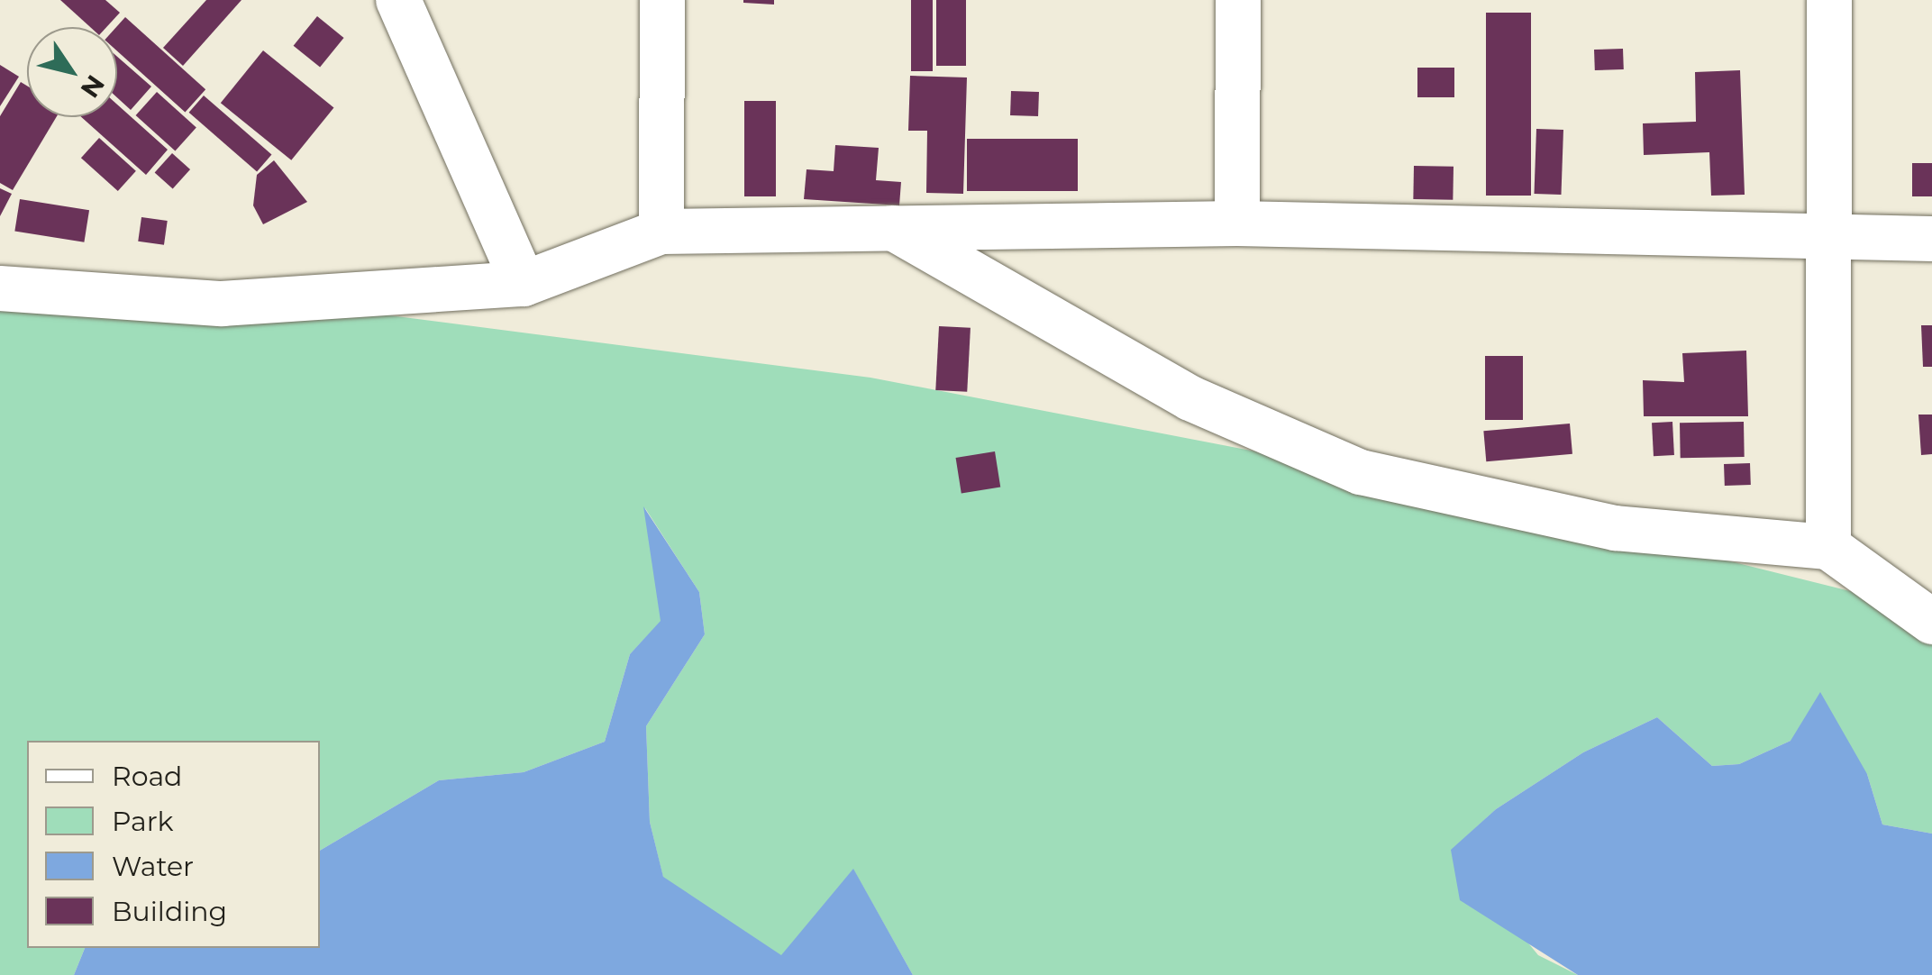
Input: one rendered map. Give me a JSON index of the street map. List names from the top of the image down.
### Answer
{
  "legend": [
    "Road",
    "Park",
    "Water",
    "Building"
  ],
  "north": "bottom right"
}
